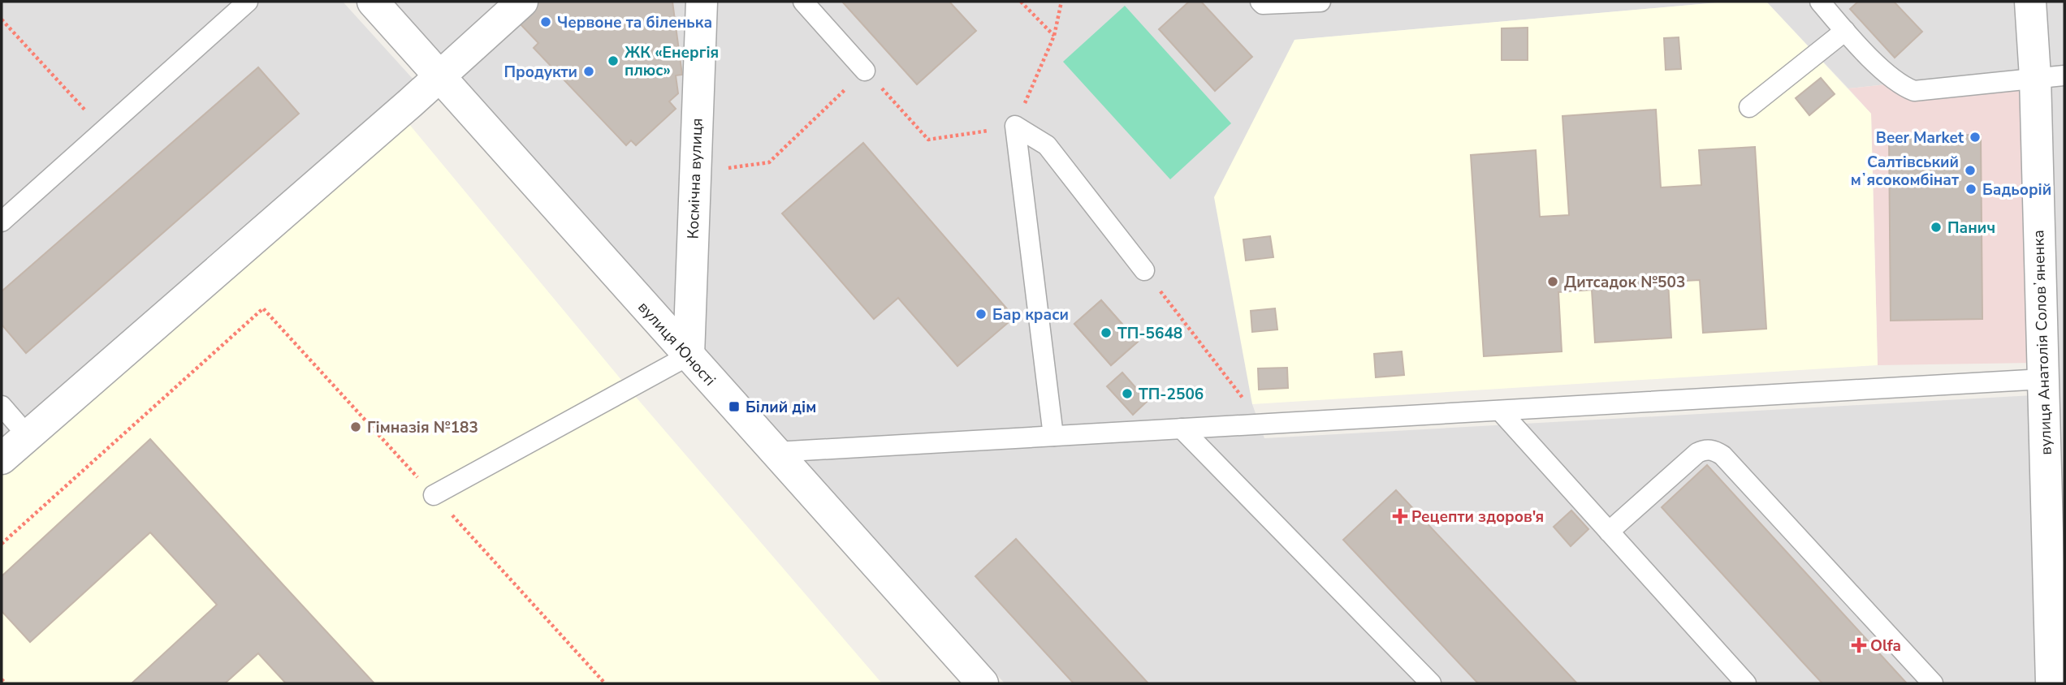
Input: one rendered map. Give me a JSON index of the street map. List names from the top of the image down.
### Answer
{
  "streets": {
    "street": ["Космічна вулиця", "вулиця Анатолія Соловʼяненка", "вулиця Юності"]
  },
  "crossings": [
    ["Космічна вулиця", "вулиця Юності"]
  ],
  "places": {
    "other": [
      "Червоне та біленька",
      "ЖК «Енергія плюс»",
      "Продукти",
      "Beer Market",
      "Салтівський мʼясокомбінат",
      "Бадьорій",
      "Панич",
      "Дитсадок №503",
      "Бар краси",
      "ТП-5648",
      "ТП-2506",
      "Гімназія №183"
    ],
    "transit": ["Білий дім"],
    "health": ["Рецепти здоров'я", "Olfa"]
  }
}
